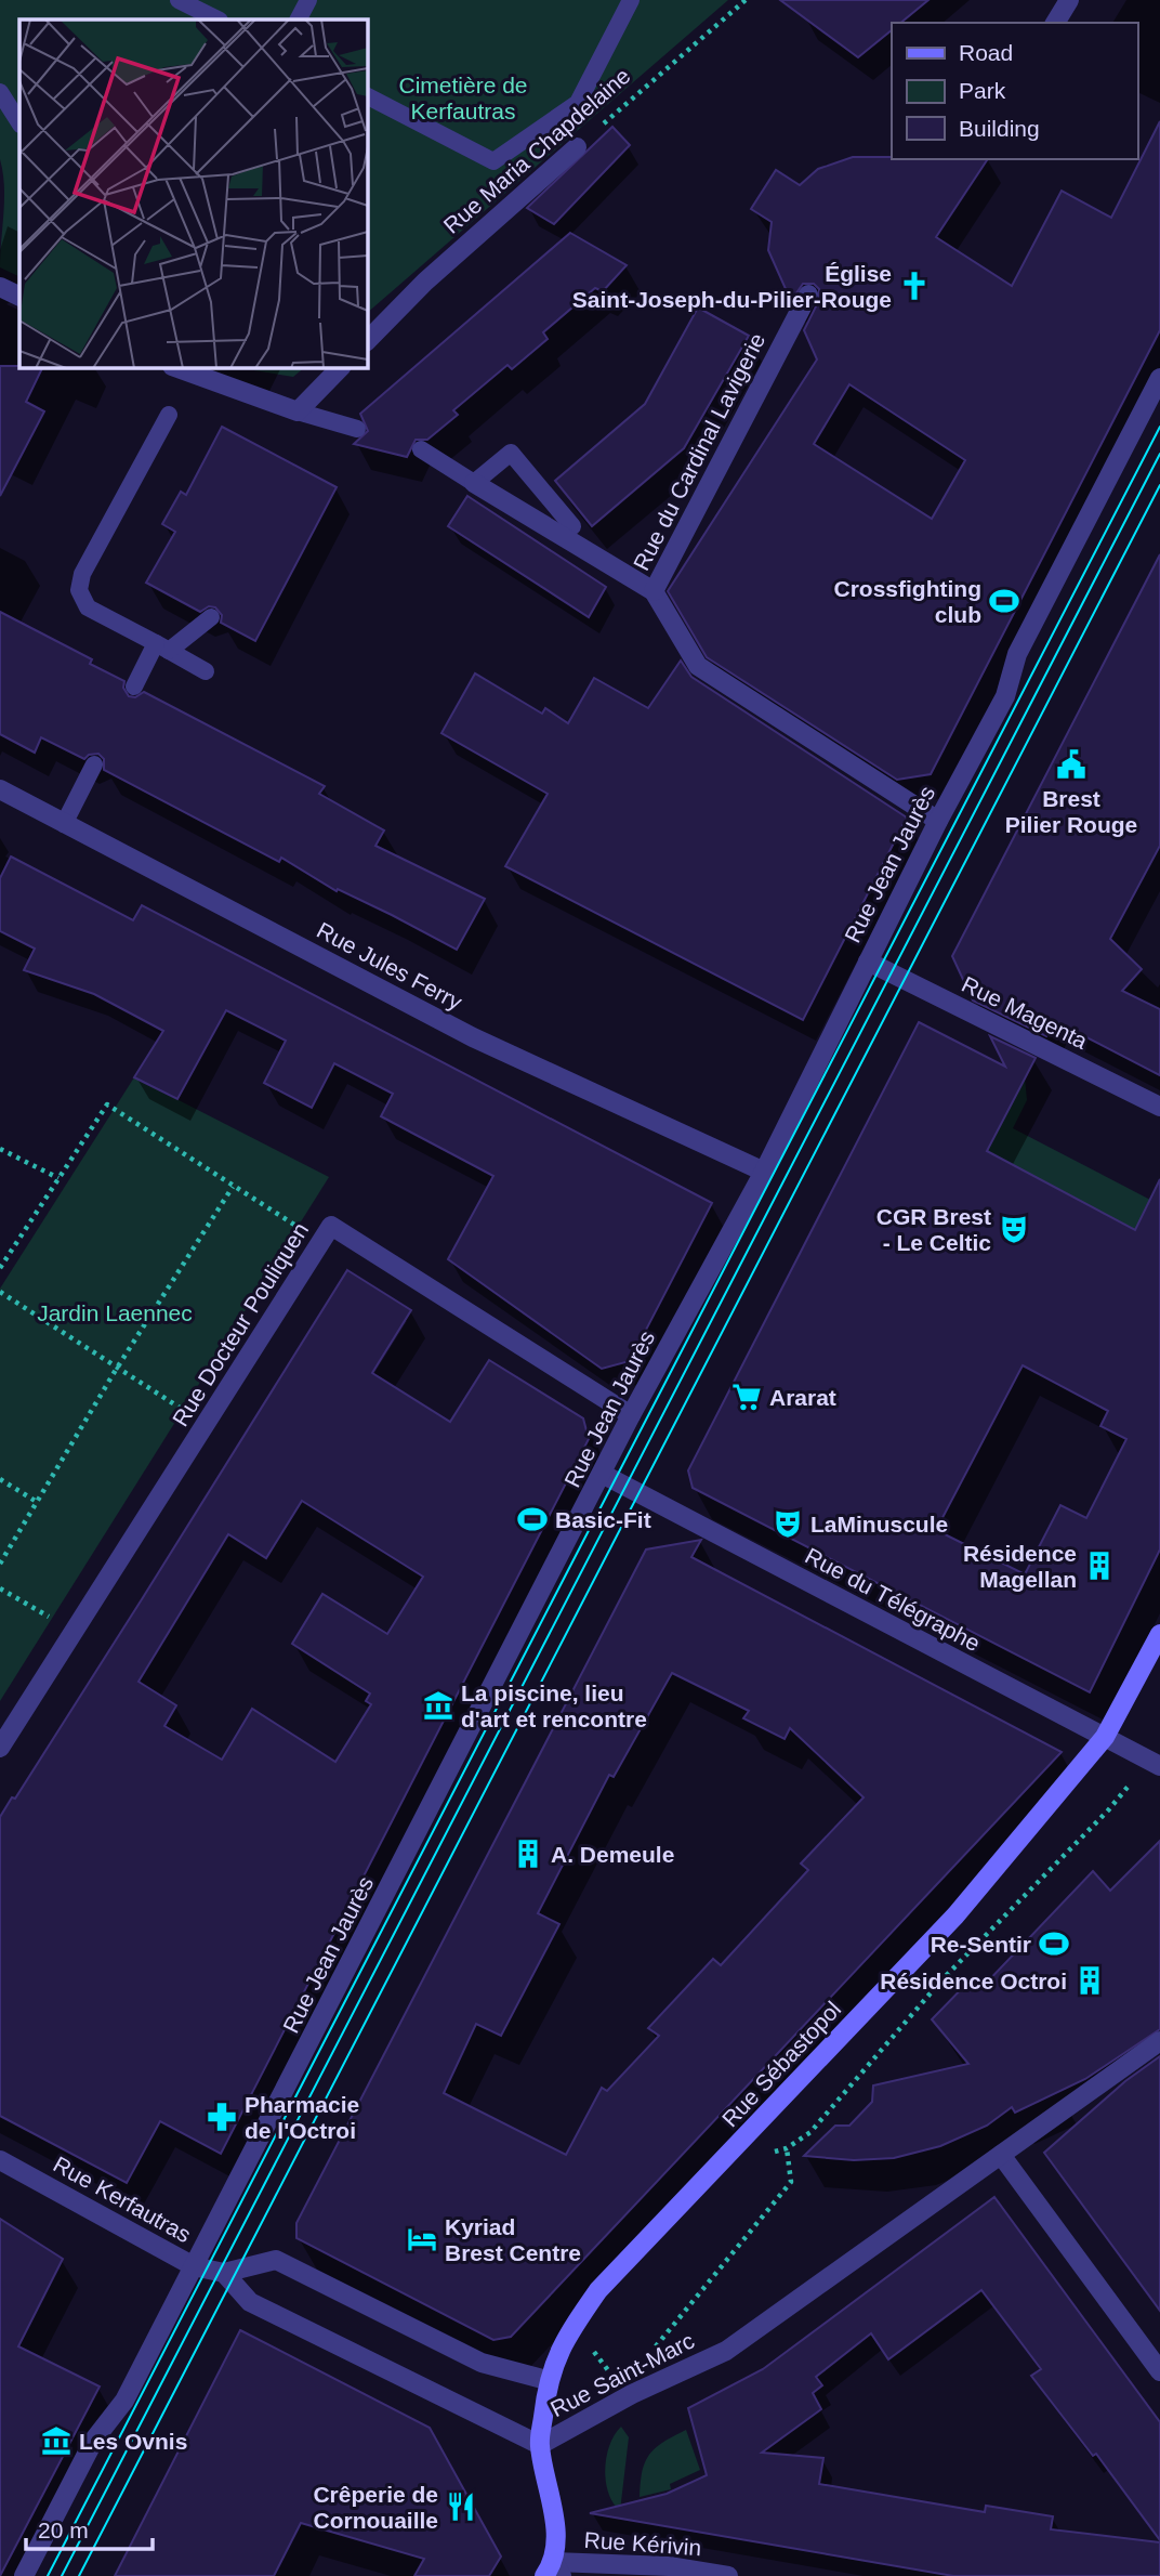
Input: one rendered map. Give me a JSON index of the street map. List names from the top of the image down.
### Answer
{
  "streets": {
    "main road": ["Rue Sébastopol"],
    "street": [
      "Rue Maria Chapdelaine",
      "Rue du Cardinal Lavigerie",
      "Rue Jean Jaurès",
      "Rue Jules Ferry",
      "Rue Magenta",
      "Rue Docteur Pouliquen",
      "Rue du Télégraphe",
      "Rue Kerfautras",
      "Rue Saint-Marc",
      "Rue Kérivin"
    ]
  },
  "crossings": [
    ["Rue du Cardinal Lavigerie", "Rue Jean Jaurès"],
    ["Rue Jean Jaurès", "Rue Jules Ferry"],
    ["Rue Jean Jaurès", "Rue Magenta"],
    ["Rue Jean Jaurès", "Rue Docteur Pouliquen"],
    ["Rue Jean Jaurès", "Rue du Télégraphe"],
    ["Rue Jean Jaurès", "Rue Kerfautras"],
    ["Rue du Télégraphe", "Rue Sébastopol"],
    ["Rue Sébastopol", "Rue Saint-Marc"],
    ["Rue Sébastopol", "Rue Kérivin"],
    ["Rue Kerfautras", "Rue Saint-Marc"]
  ],
  "parks": ["Cimetière de Kerfautras", "Jardin Laennec"],
  "places": {
    "church": ["Église Saint-Joseph-du-Pilier-Rouge"],
    "sports": ["Crossfighting club", "Basic-Fit", "Re-Sentir"],
    "public building": ["Brest Pilier Rouge"],
    "theatre": ["CGR Brest - Le Celtic", "LaMinuscule"],
    "supermarket": ["Ararat"],
    "building": ["Résidence Magellan", "A. Demeule", "Résidence Octroi"],
    "museum": ["La piscine, lieu d'art et rencontre", "Les Ovnis"],
    "pharmacy": ["Pharmacie de l'Octroi"],
    "hotel": ["Kyriad Brest Centre"],
    "restaurant": ["Crêperie de Cornouaille"]
  },
  "legend": ["Road", "Park", "Building"],
  "scale_bar": "20 m"
}
